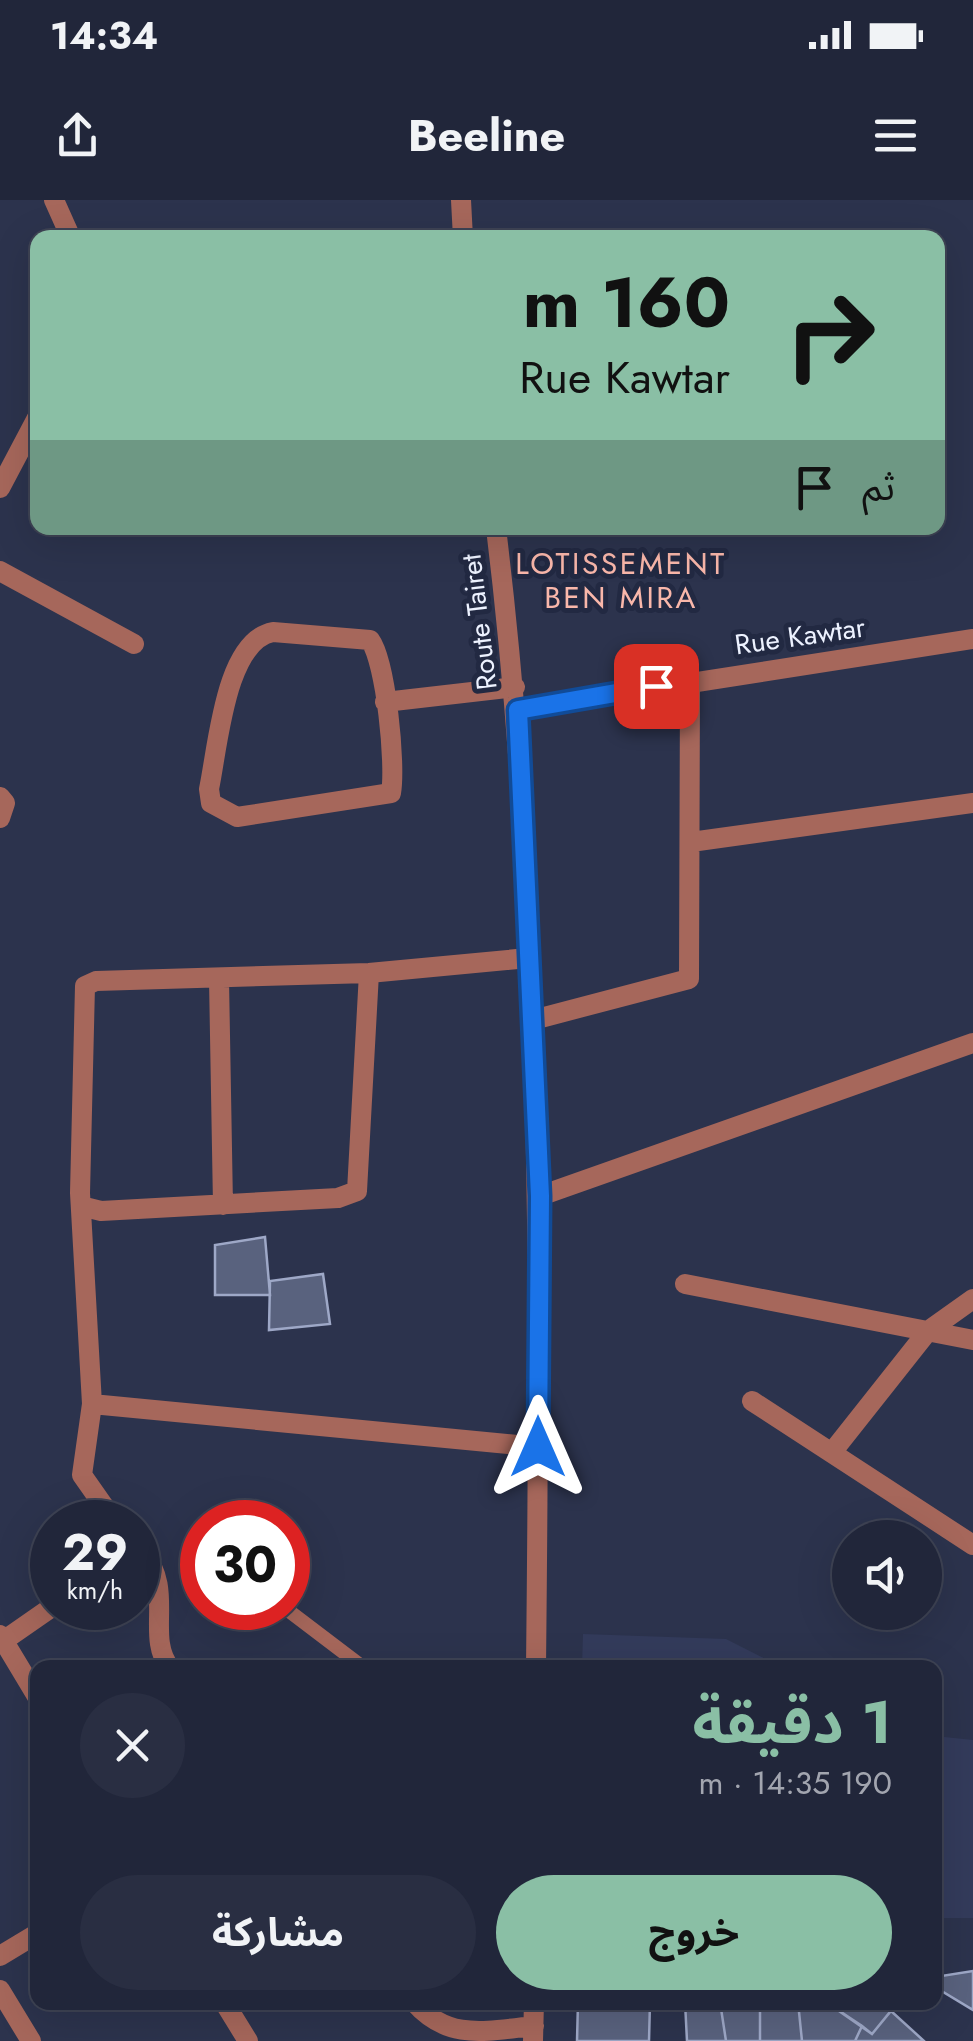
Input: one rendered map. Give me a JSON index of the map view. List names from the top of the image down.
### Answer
{
  "streets": {
    "street": ["Route Tairet", "Rue Kawtar"]
  },
  "crossings": [
    ["Route Tairet", "Rue Kawtar"]
  ],
  "districts": ["LOTISSEMENT BEN MIRA"],
  "page": {
    "status": "14:34",
    "header": "Beeline",
    "turn": ["160 m", "Rue Kawtar"],
    "then": "ثم",
    "speed": "29 km/h",
    "limit": "30",
    "heading": ["1 دقيقة", "190 m · 14:35"],
    "buttons": ["خروج", "مشاركة"]
  }
}
